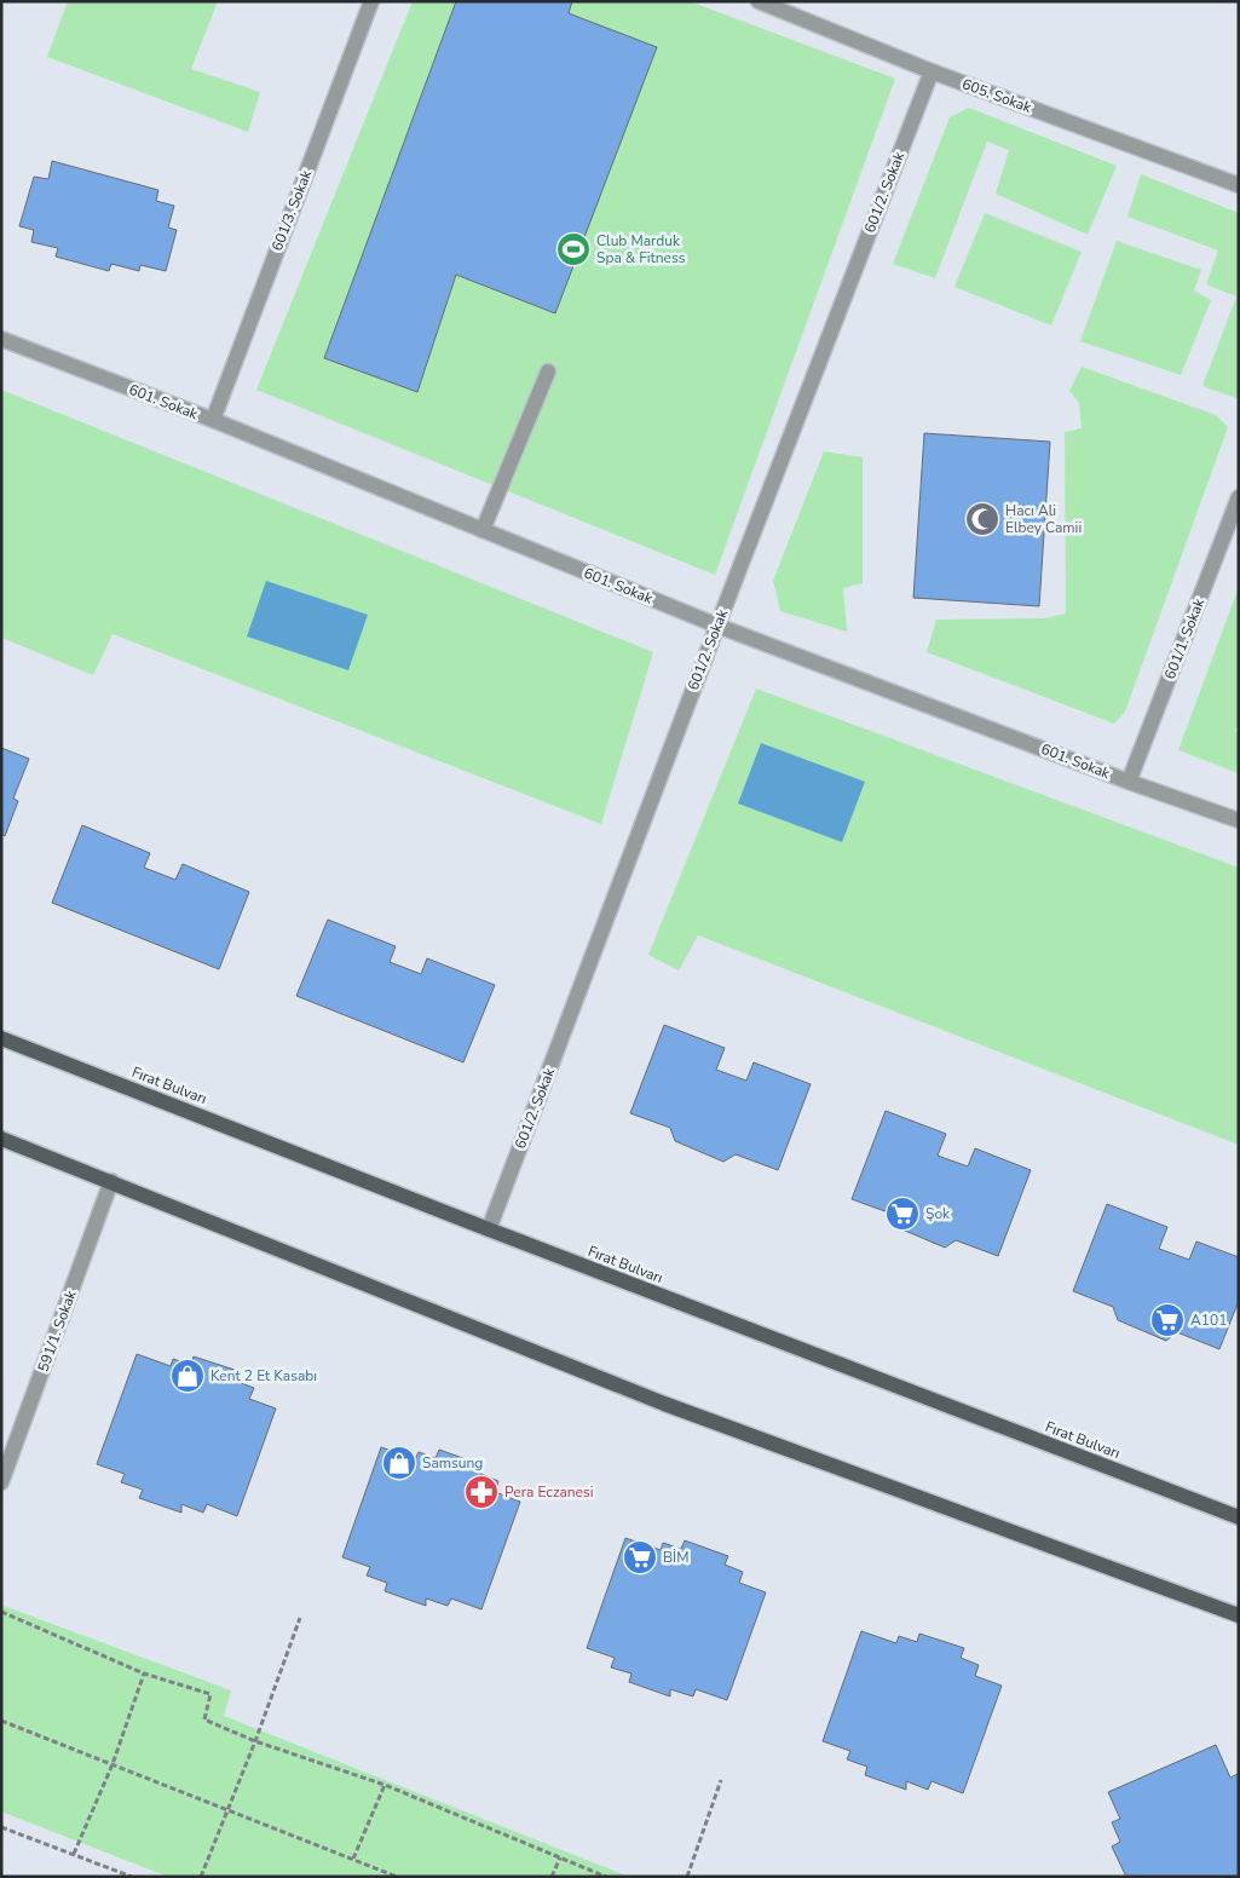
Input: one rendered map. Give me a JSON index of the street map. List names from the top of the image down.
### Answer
{
  "streets": {
    "main road": ["Fırat Bulvarı"],
    "street": [
      "605. Sokak",
      "601/2. Sokak",
      "601/3. Sokak",
      "601. Sokak",
      "601/1. Sokak",
      "591/1. Sokak"
    ]
  },
  "crossings": [
    ["605. Sokak", "601/2. Sokak"],
    ["601/2. Sokak", "601. Sokak"],
    ["601/2. Sokak", "Fırat Bulvarı"],
    ["601/3. Sokak", "601. Sokak"],
    ["601. Sokak", "601/1. Sokak"]
  ],
  "places": {
    "sports": ["Club Marduk Spa & Fitness"],
    "mosque": ["Hacı Ali Elbey Camii"],
    "supermarket": ["Şok", "A101", "BİM"],
    "shop": ["Kent 2 Et Kasabı", "Samsung"],
    "pharmacy": ["Pera Eczanesi"]
  }
}
